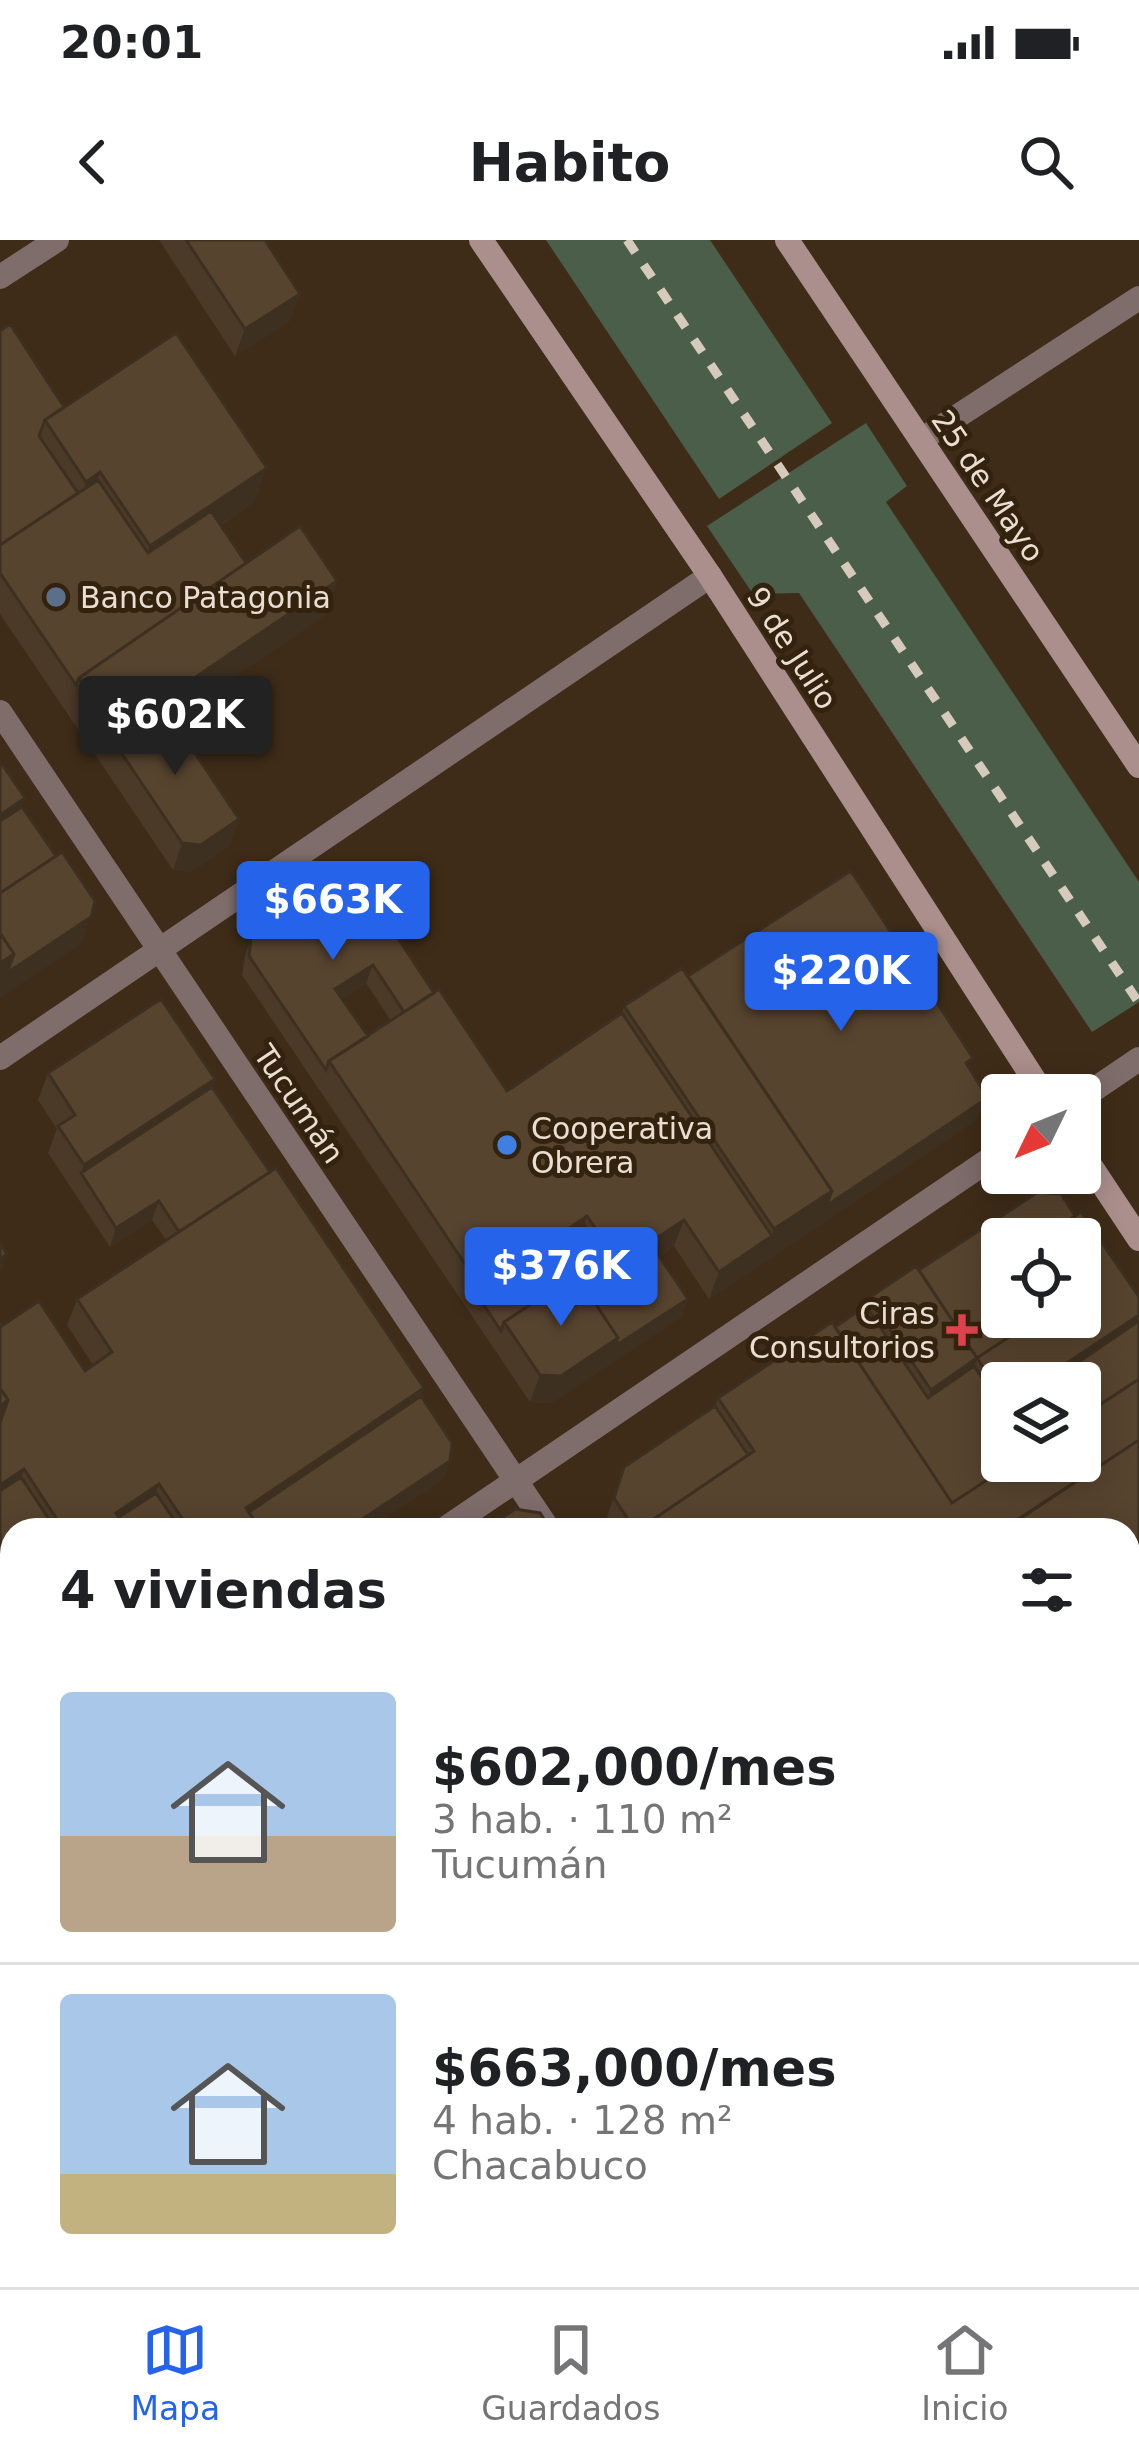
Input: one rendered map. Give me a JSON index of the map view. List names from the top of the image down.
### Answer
{
  "streets": {
    "main road": ["25 de Mayo", "9 de Julio"],
    "street": ["Tucumán"]
  },
  "places": {
    "other": ["Banco Patagonia", "Cooperativa Obrera"],
    "health": ["Ciras Consultorios"]
  },
  "north": "bottom left",
  "page": {
    "status": "20:01",
    "header": "Habito",
    "price": [
      "$602K",
      "$663K",
      "$220K",
      "$376K"
    ],
    "heading": "4 viviendas",
    "list": [
      {
        "name": "$602,000/mes",
        "note": "3 hab. · 110 m² · Tucumán"
      },
      {
        "name": "$663,000/mes",
        "note": "4 hab. · 128 m² · Chacabuco"
      }
    ],
    "tabs": ["Mapa", "Guardados", "Inicio"]
  }
}
